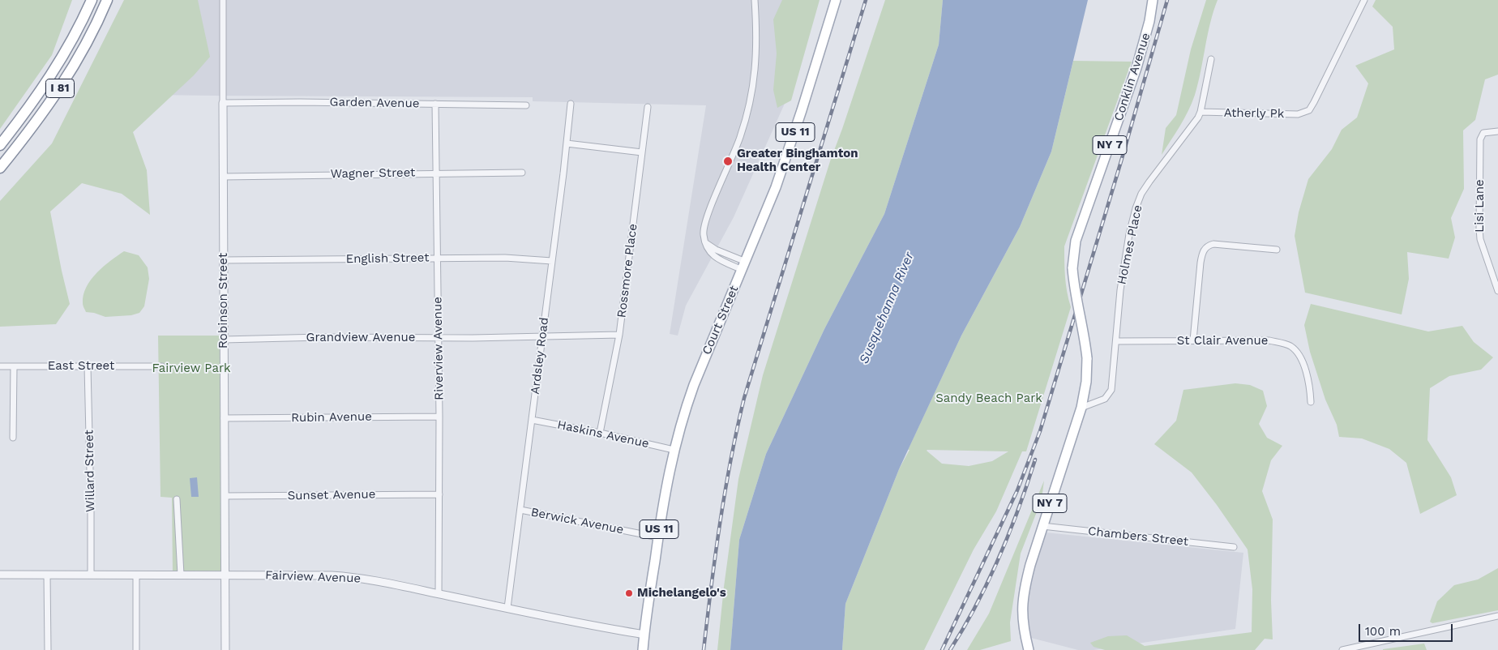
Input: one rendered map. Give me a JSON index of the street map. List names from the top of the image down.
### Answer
{
  "streets": {
    "highway": ["I 81"],
    "main road": [
      "Conklin Avenue",
      "US 11",
      "NY 7",
      "Court Street"
    ],
    "street": [
      "Garden Avenue",
      "Atherly Pk",
      "Wagner Street",
      "Lisi Lane",
      "Holmes Place",
      "English Street",
      "Rossmore Place",
      "Robinson Street",
      "Grandview Avenue",
      "St Clair Avenue",
      "Riverview Avenue",
      "Ardsley Road",
      "East Street",
      "Rubin Avenue",
      "Haskins Avenue",
      "Willard Street",
      "Sunset Avenue",
      "Berwick Avenue",
      "Chambers Street",
      "Fairview Avenue"
    ]
  },
  "crossings": [
    ["Conklin Avenue", "Holmes Place"],
    ["Conklin Avenue", "Chambers Street"],
    ["Garden Avenue", "Robinson Street"],
    ["Garden Avenue", "Riverview Avenue"],
    ["Atherly Pk", "Holmes Place"],
    ["Wagner Street", "Robinson Street"],
    ["Wagner Street", "Riverview Avenue"],
    ["Holmes Place", "St Clair Avenue"],
    ["English Street", "Robinson Street"],
    ["English Street", "Riverview Avenue"],
    ["English Street", "Ardsley Road"],
    ["Rossmore Place", "Grandview Avenue"],
    ["Rossmore Place", "Haskins Avenue"],
    ["Robinson Street", "Grandview Avenue"],
    ["Robinson Street", "Rubin Avenue"],
    ["Robinson Street", "Sunset Avenue"],
    ["Robinson Street", "Fairview Avenue"],
    ["Court Street", "Haskins Avenue"],
    ["Court Street", "Berwick Avenue"],
    ["Court Street", "Fairview Avenue"],
    ["Grandview Avenue", "Riverview Avenue"],
    ["Grandview Avenue", "Ardsley Road"],
    ["Riverview Avenue", "Rubin Avenue"],
    ["Riverview Avenue", "Sunset Avenue"],
    ["Riverview Avenue", "Fairview Avenue"],
    ["Ardsley Road", "Haskins Avenue"],
    ["Ardsley Road", "Berwick Avenue"],
    ["Ardsley Road", "Fairview Avenue"],
    ["East Street", "Willard Street"],
    ["Willard Street", "Fairview Avenue"]
  ],
  "water": ["Susquehanna River"],
  "parks": ["Fairview Park", "Sandy Beach Park"],
  "places": ["Greater Binghamton Health Center", "Michelangelo's"],
  "scale_bar": "100 m"
}
